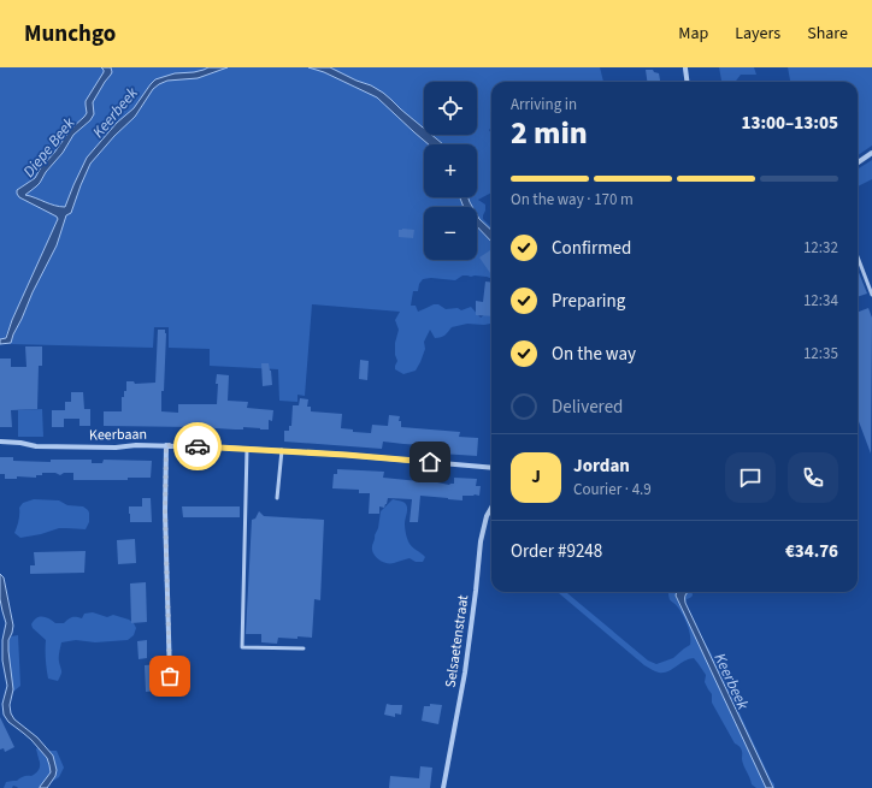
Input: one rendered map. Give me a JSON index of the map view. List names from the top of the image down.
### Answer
{
  "streets": {
    "street": ["Keerbaan", "Selsaetenstraat"]
  },
  "water": ["Keerbeek", "Diepe Beek"],
  "page": {
    "header": "Munchgo",
    "nav": ["Map", "Layers", "Share"],
    "map_buttons": ["+", "−"],
    "heading": ["2 min", "Arriving in", "13:00–13:05"],
    "panel": [
      "Jordan",
      "Courier · 4.9",
      "Order #9248",
      "€34.76"
    ],
    "bar": "On the way · 170 m",
    "list": [
      ["Confirmed", "12:32"],
      ["Preparing", "12:34"],
      ["On the way", "12:35"],
      "Delivered"
    ],
    "round": "J"
  }
}
